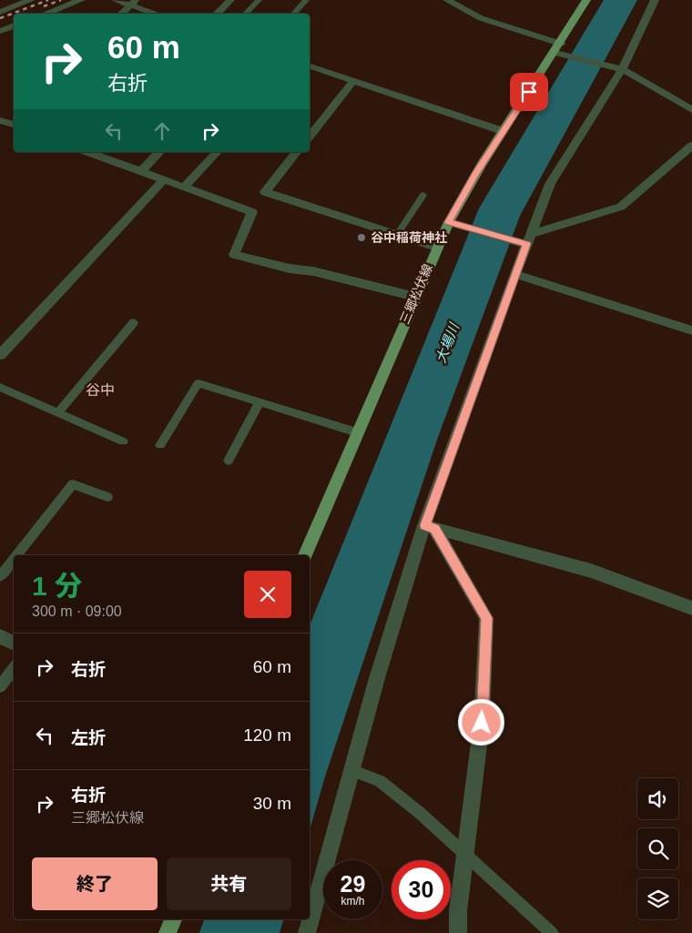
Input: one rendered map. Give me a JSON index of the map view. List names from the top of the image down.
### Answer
{
  "streets": {
    "main road": ["三郷松伏線"]
  },
  "districts": ["谷中"],
  "water": ["大場川"],
  "places": ["谷中稲荷神社"],
  "page": {
    "turn": ["60 m", "右折"],
    "heading": ["1 分", "300 m · 09:00"],
    "list": [
      {
        "name": "右折",
        "value": "60 m"
      },
      {
        "name": "左折",
        "value": "120 m"
      },
      {
        "name": "右折",
        "note": "三郷松伏線",
        "value": "30 m"
      }
    ],
    "buttons": ["終了", "共有"],
    "speed": "29 km/h",
    "limit": "30"
  }
}
